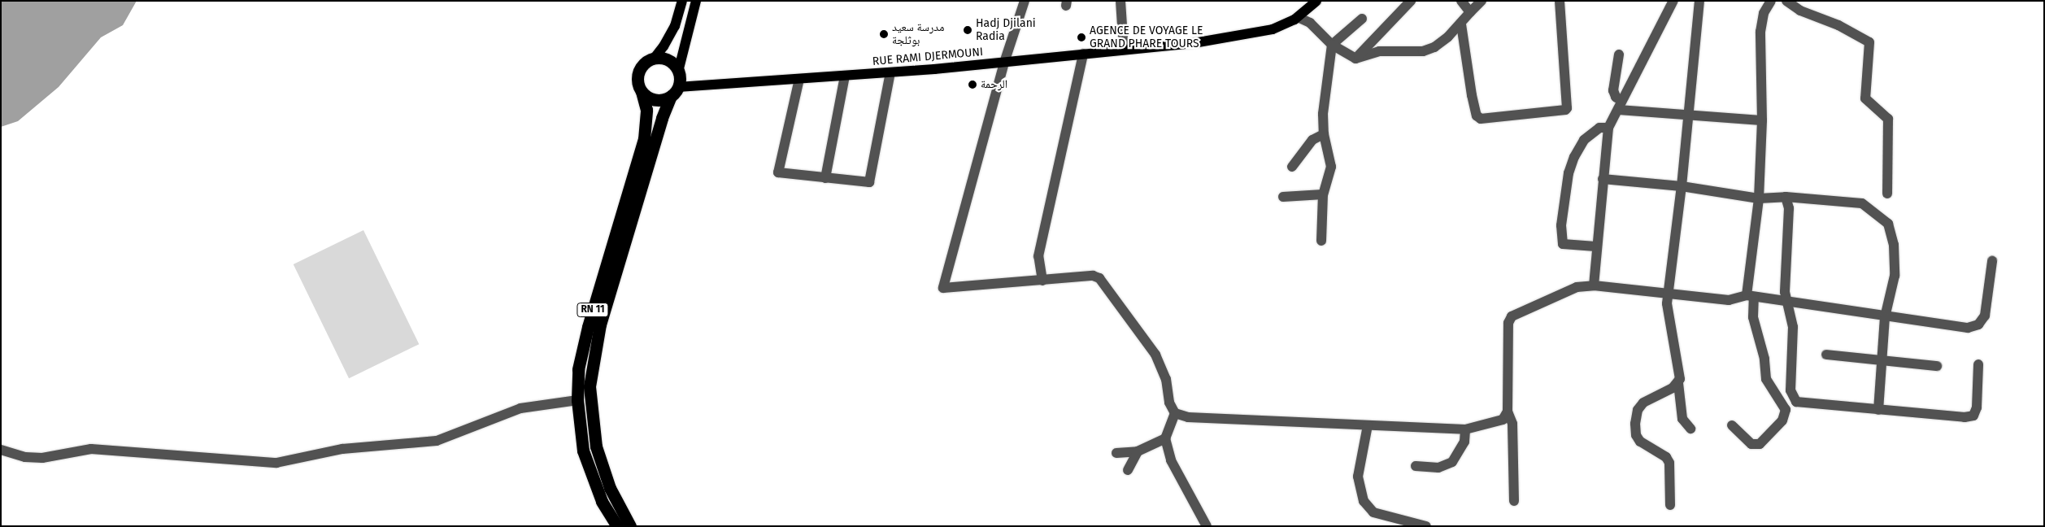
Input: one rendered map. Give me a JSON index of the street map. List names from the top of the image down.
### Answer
{
  "streets": {
    "highway": ["RN 11"],
    "main road": ["RUE RAMI DJERMOUNI"]
  },
  "crossings": [
    ["RUE RAMI DJERMOUNI", "RN 11"]
  ],
  "places": [
    "Hadj Djilani Radia",
    "مدرسة سعيد بوثلجة",
    "AGENCE DE VOYAGE LE GRAND PHARE TOURS",
    "الرحمة"
  ]
}
